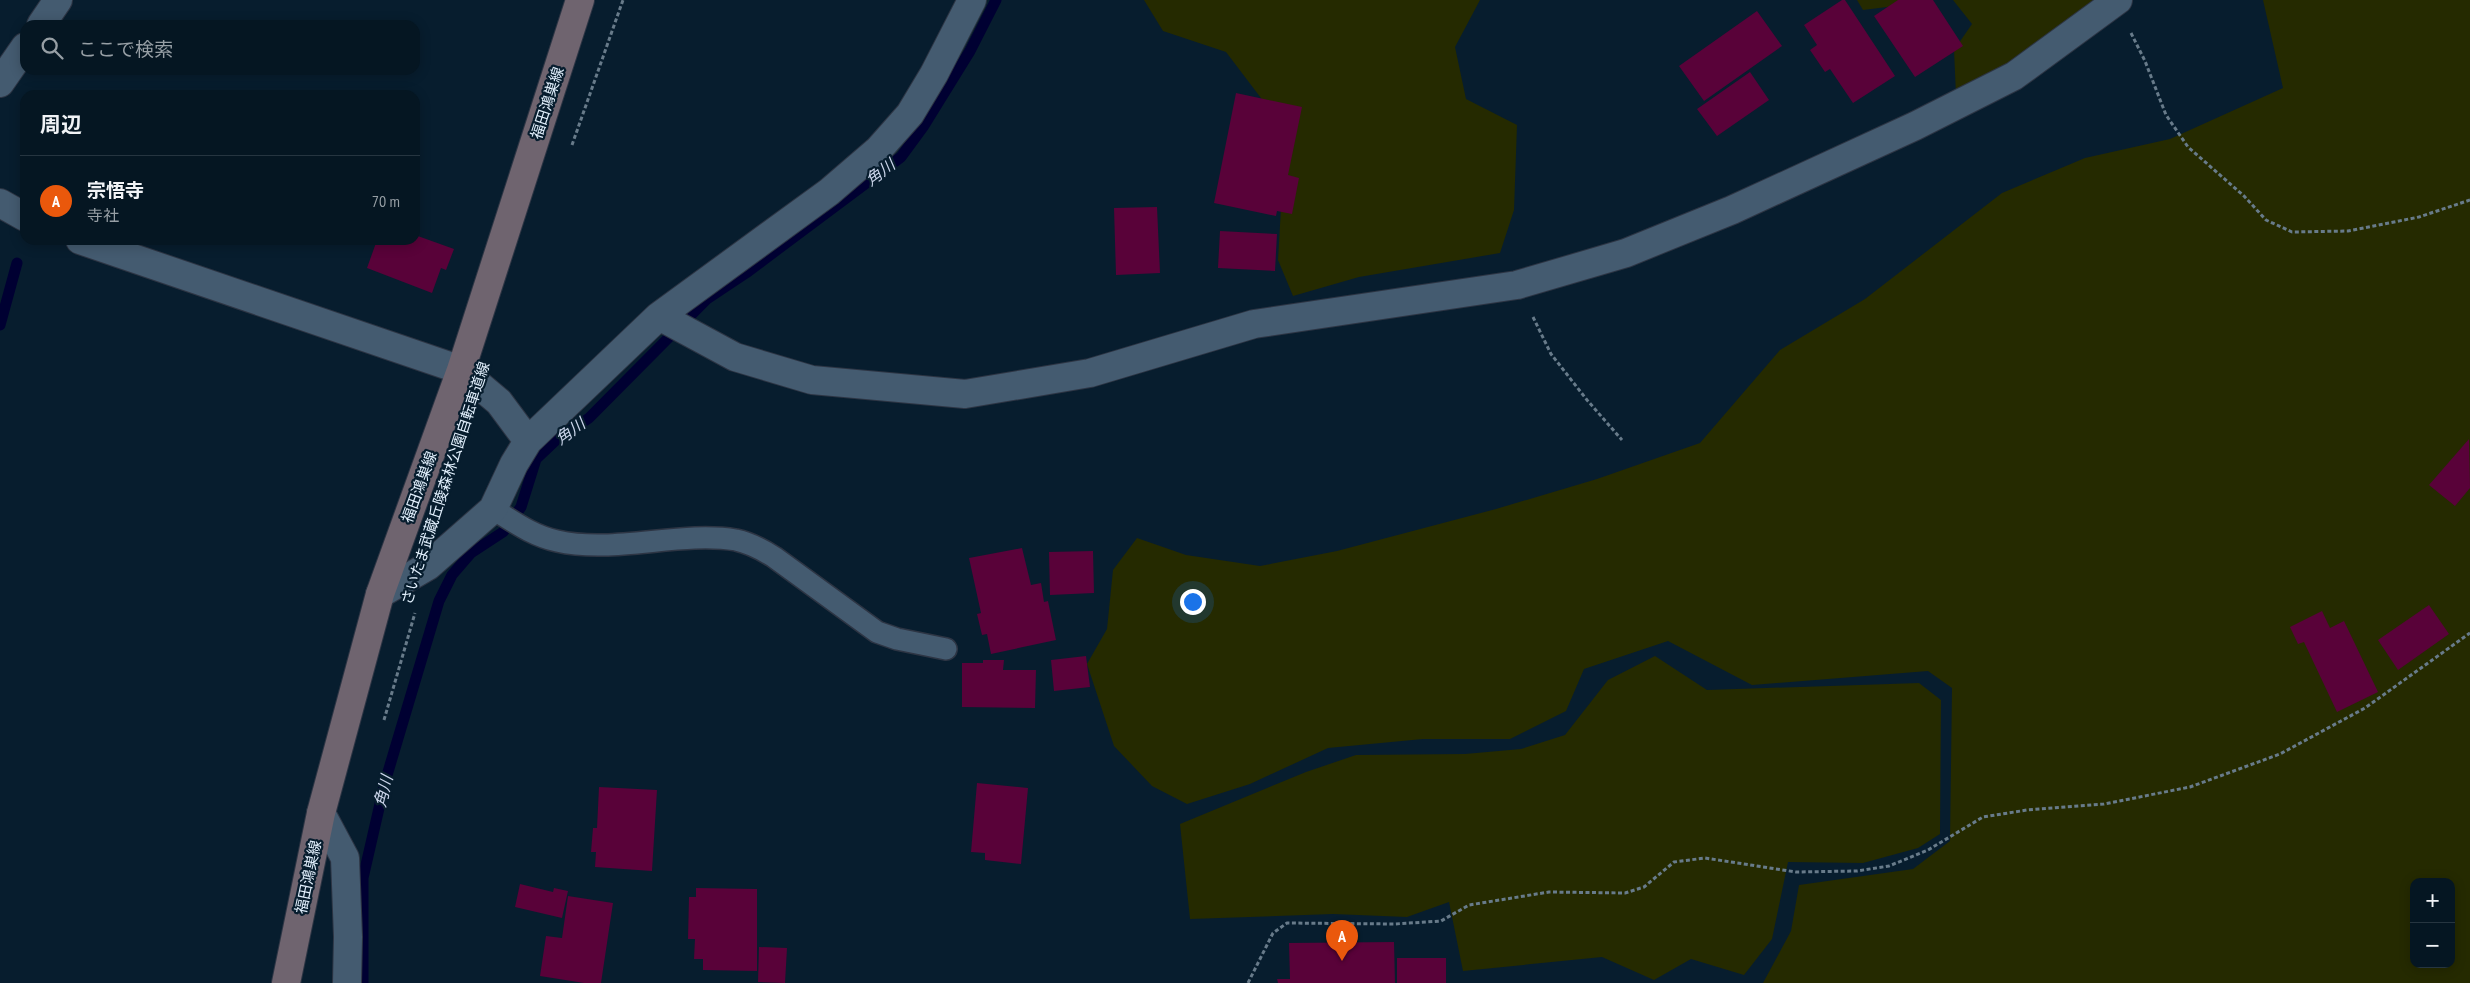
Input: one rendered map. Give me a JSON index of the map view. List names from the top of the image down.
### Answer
{
  "streets": {
    "main road": ["福田鴻巣線"],
    "path": ["さいたま武蔵丘陵森林公園自転車道線"]
  },
  "water": ["角川"],
  "page": {
    "search": "ここで検索",
    "heading": "周辺",
    "list": [
      {
        "mark": "A",
        "name": "宗悟寺",
        "note": "寺社",
        "value": "70 m"
      }
    ],
    "map_buttons": ["+", "−"],
    "pins": "A"
  }
}
